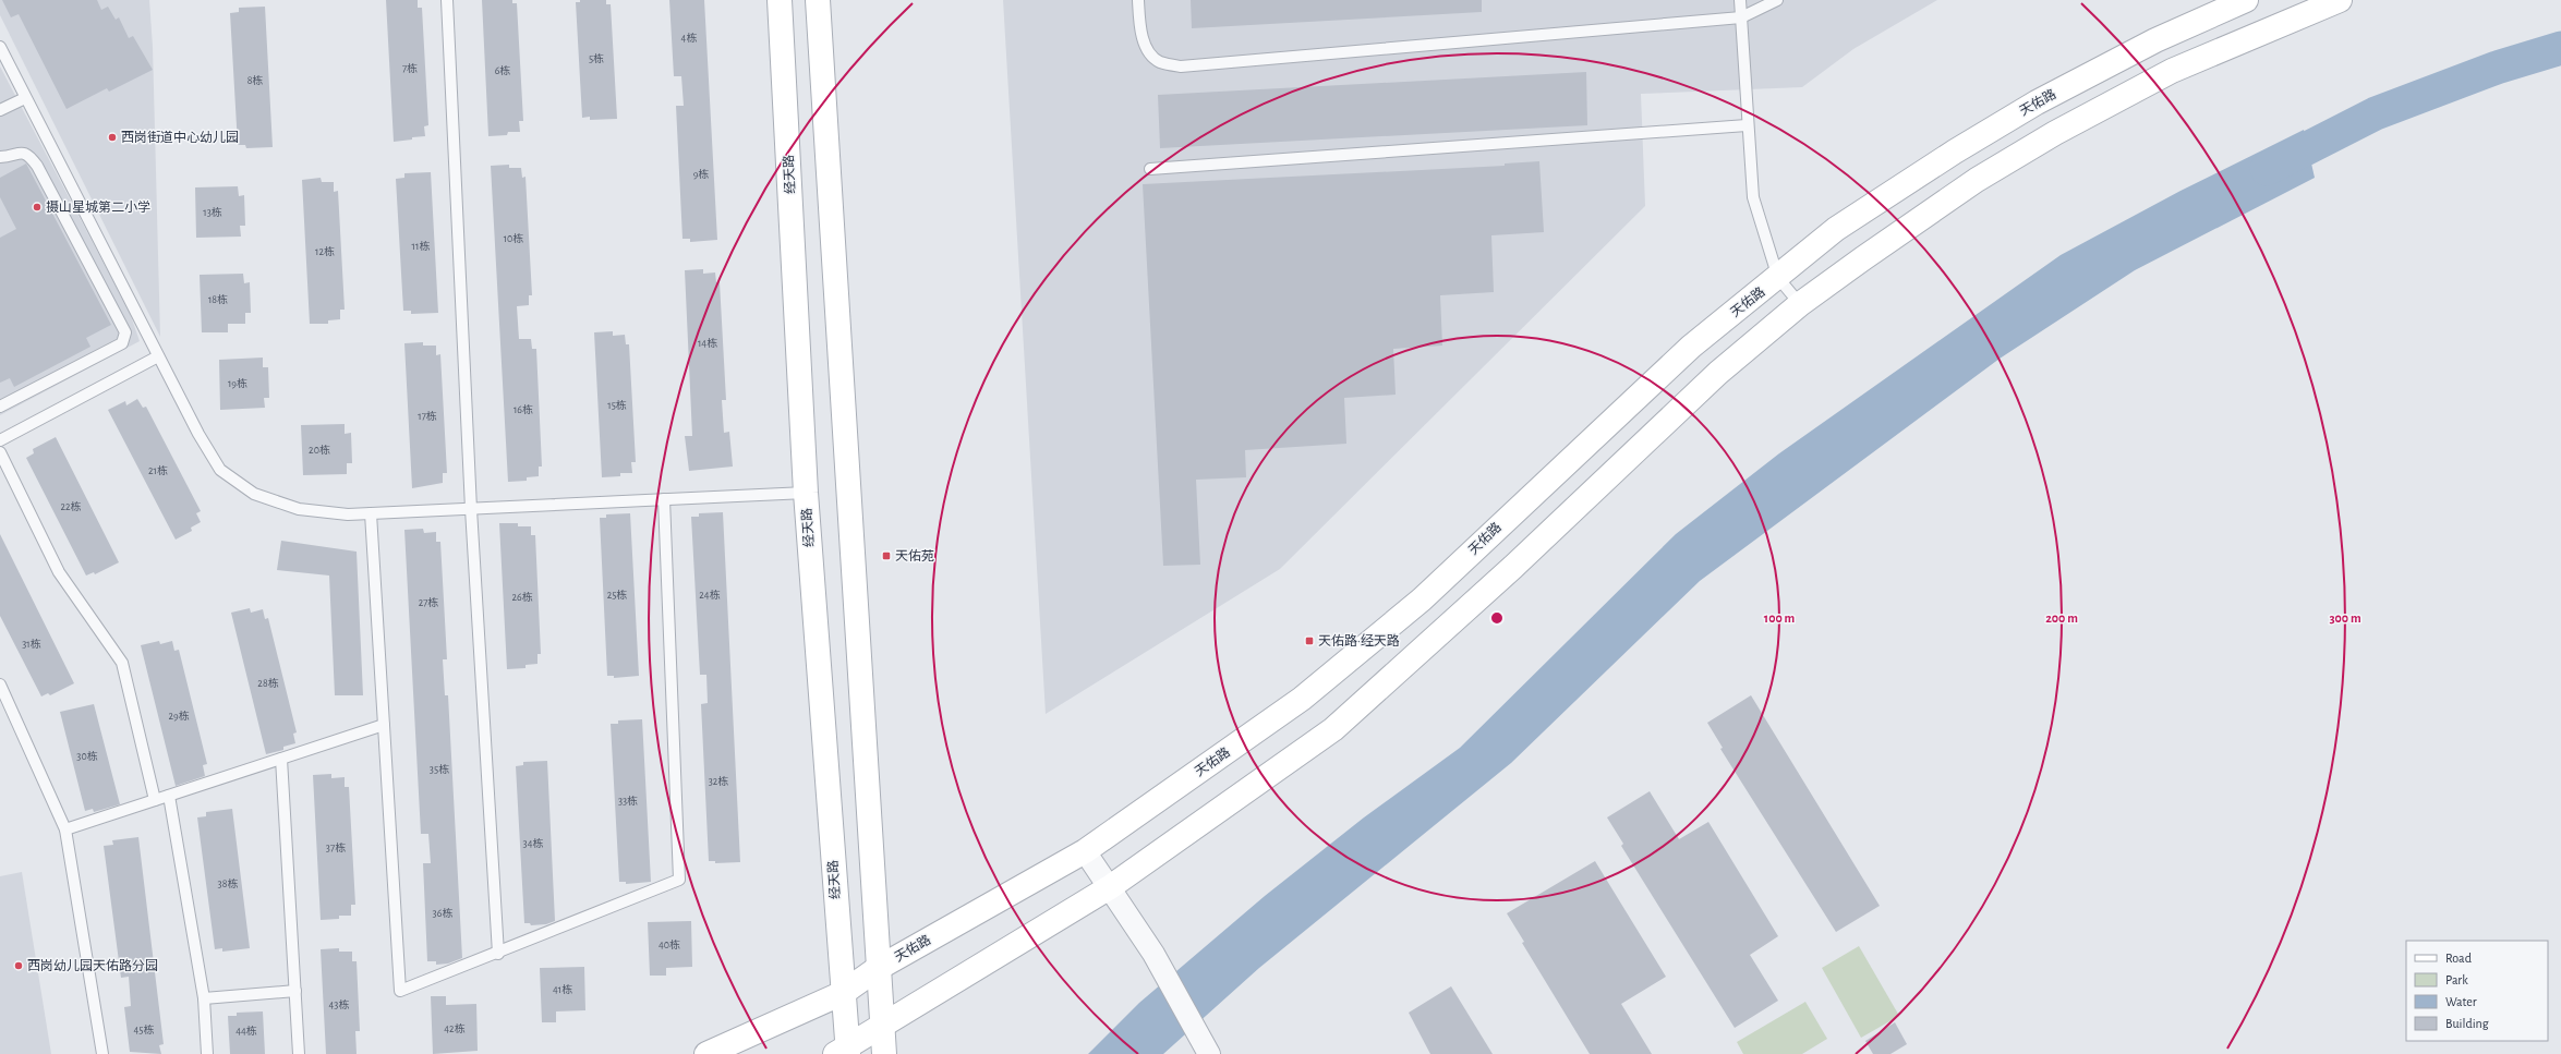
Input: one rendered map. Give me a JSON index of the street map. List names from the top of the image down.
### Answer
{
  "streets": {
    "main road": ["天佑路", "经天路"]
  },
  "crossings": [
    ["天佑路", "经天路"]
  ],
  "places": {
    "other": ["西岗街道中心幼儿园", "摄山星城第二小学", "西岗幼儿园天佑路分园"],
    "transit": ["天佑苑", "天佑路·经天路"]
  },
  "house_numbers": [
    "4栋",
    "5栋",
    "7栋",
    "6栋",
    "8栋",
    "9栋",
    "13栋",
    "10栋",
    "11栋",
    "12栋",
    "18栋",
    "14栋",
    "19栋",
    "15栋",
    "16栋",
    "17栋",
    "20栋",
    "21栋",
    "22栋",
    "25栋",
    "24栋",
    "26栋",
    "27栋",
    "31栋",
    "28栋",
    "29栋",
    "30栋",
    "35栋",
    "32栋",
    "33栋",
    "34栋",
    "37栋",
    "38栋",
    "36栋",
    "40栋",
    "41栋",
    "43栋",
    "42栋",
    "45栋",
    "44栋"
  ],
  "legend": [
    "Road",
    "Park",
    "Water",
    "Building"
  ],
  "rings": ["100 m", "200 m", "300 m"]
}
